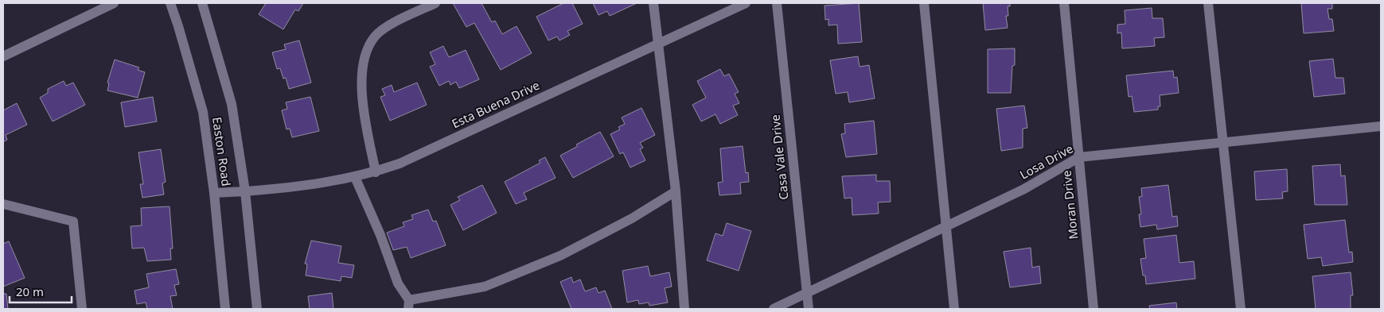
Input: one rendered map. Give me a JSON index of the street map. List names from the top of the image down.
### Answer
{
  "streets": {
    "street": [
      "Esta Buena Drive",
      "Easton Road",
      "Casa Vale Drive",
      "Losa Drive",
      "Moran Drive"
    ]
  },
  "crossings": [
    ["Esta Buena Drive", "Easton Road"],
    ["Casa Vale Drive", "Losa Drive"],
    ["Losa Drive", "Moran Drive"]
  ],
  "scale_bar": "20 m"
}
